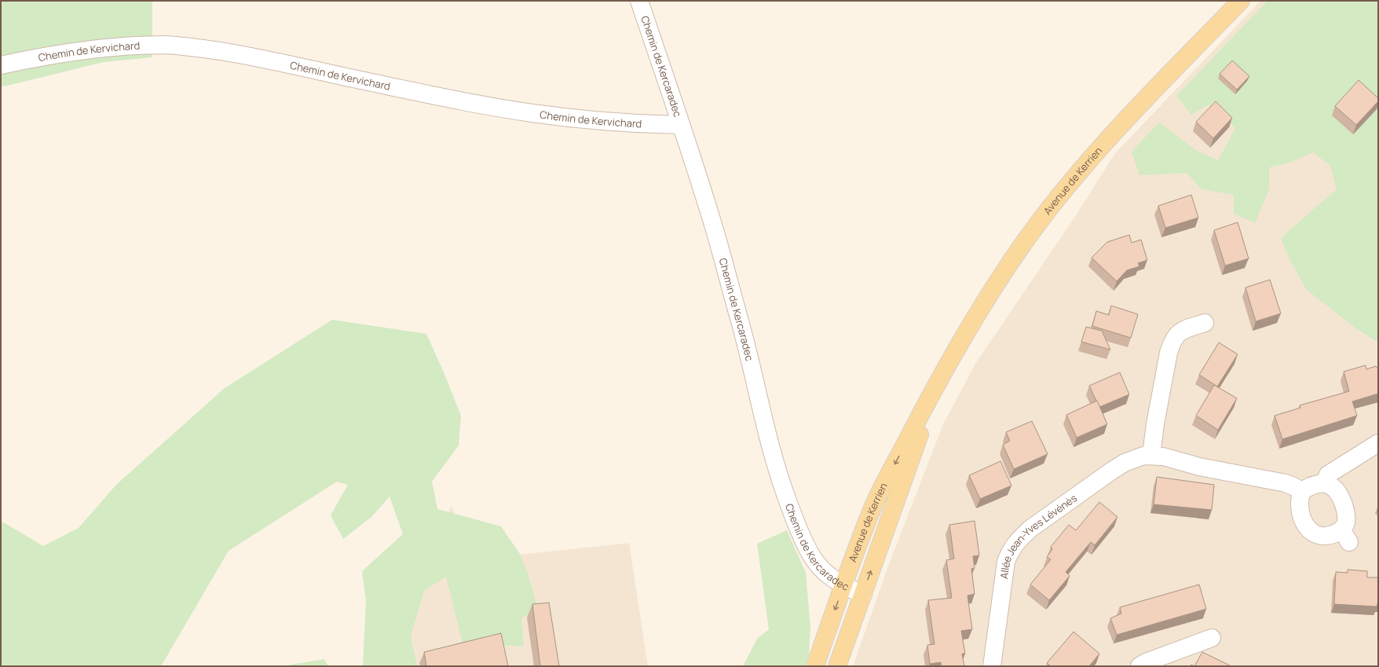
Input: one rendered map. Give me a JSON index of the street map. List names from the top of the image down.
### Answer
{
  "streets": {
    "main road": ["Avenue de Kerrien"],
    "street": ["Chemin de Kervichard", "Chemin de Kercaradec", "Allée Jean-Yves Lévénès"]
  },
  "crossings": [
    ["Chemin de Kervichard", "Chemin de Kercaradec"],
    ["Chemin de Kercaradec", "Avenue de Kerrien"]
  ]
}
